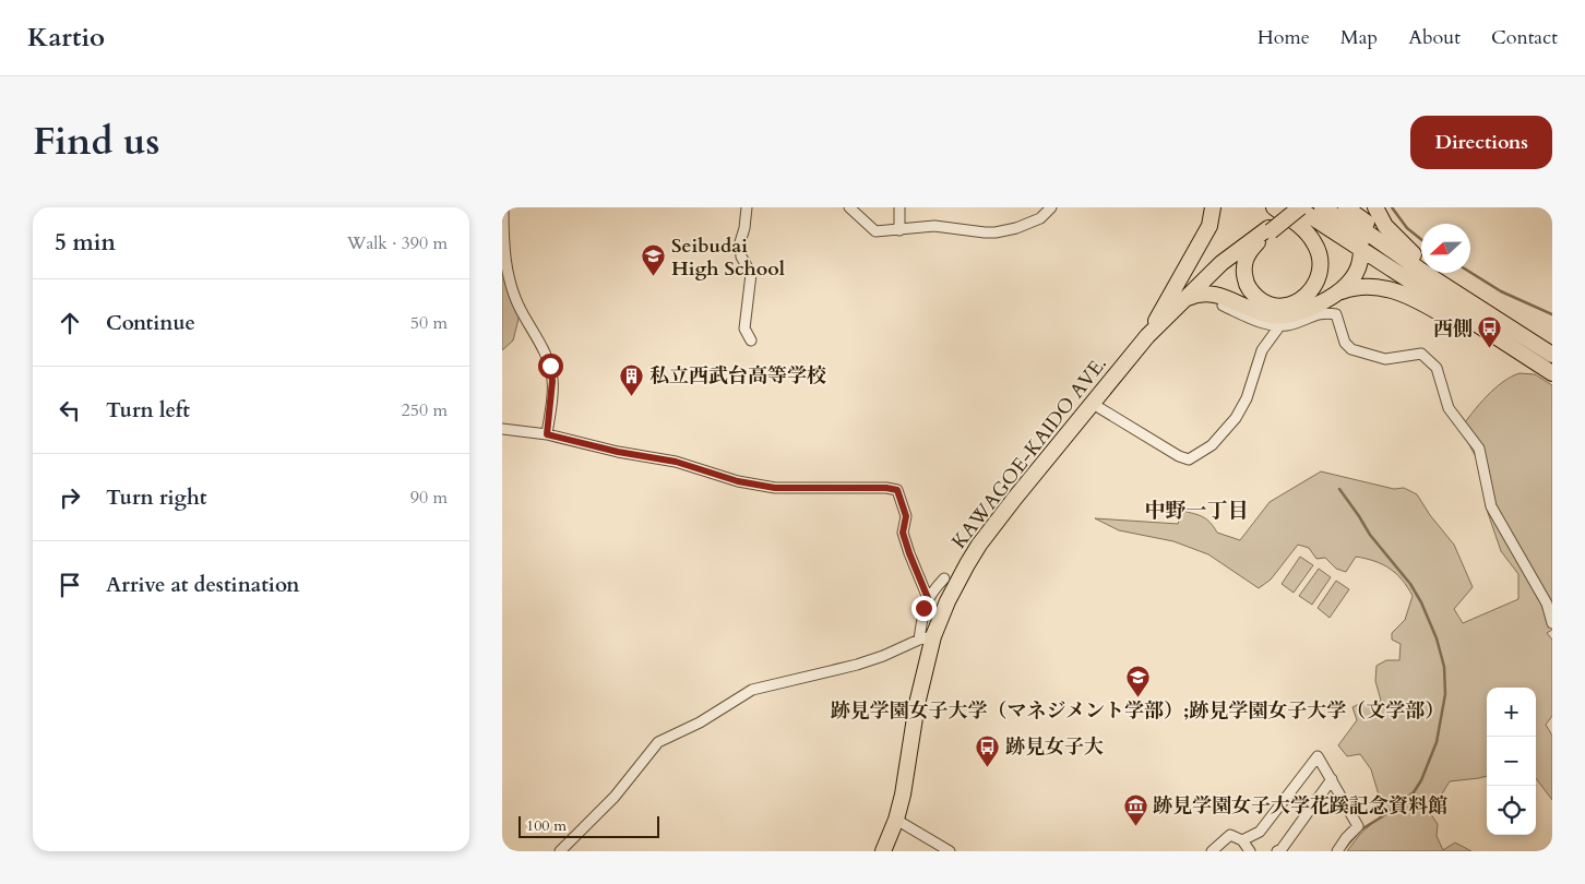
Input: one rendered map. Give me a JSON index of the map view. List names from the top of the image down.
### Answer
{
  "streets": {
    "highway": ["KAWAGOE-KAIDO AVE."]
  },
  "districts": ["中野一丁目"],
  "places": {
    "school or university": ["Seibudai High School", "跡見学園女子大学（マネジメント学部）;跡見学園女子大学（文学部）"],
    "bus stop": ["西側", "跡見女子大"],
    "building": ["私立西武台高等学校"],
    "museum": ["跡見学園女子大学花蹊記念資料館"]
  },
  "scale_bar": "100 m",
  "north": "left",
  "page": {
    "header": "Kartio",
    "nav": [
      "Home",
      "Map",
      "About",
      "Contact"
    ],
    "title": "Find us",
    "buttons": "Directions",
    "heading": ["5 min", "Walk · 390 m"],
    "list": [
      ["Continue", "50 m"],
      ["Turn left", "250 m"],
      ["Turn right", "90 m"],
      "Arrive at destination"
    ],
    "map_buttons": ["+", "−"],
    "scale": "100 m"
  }
}
